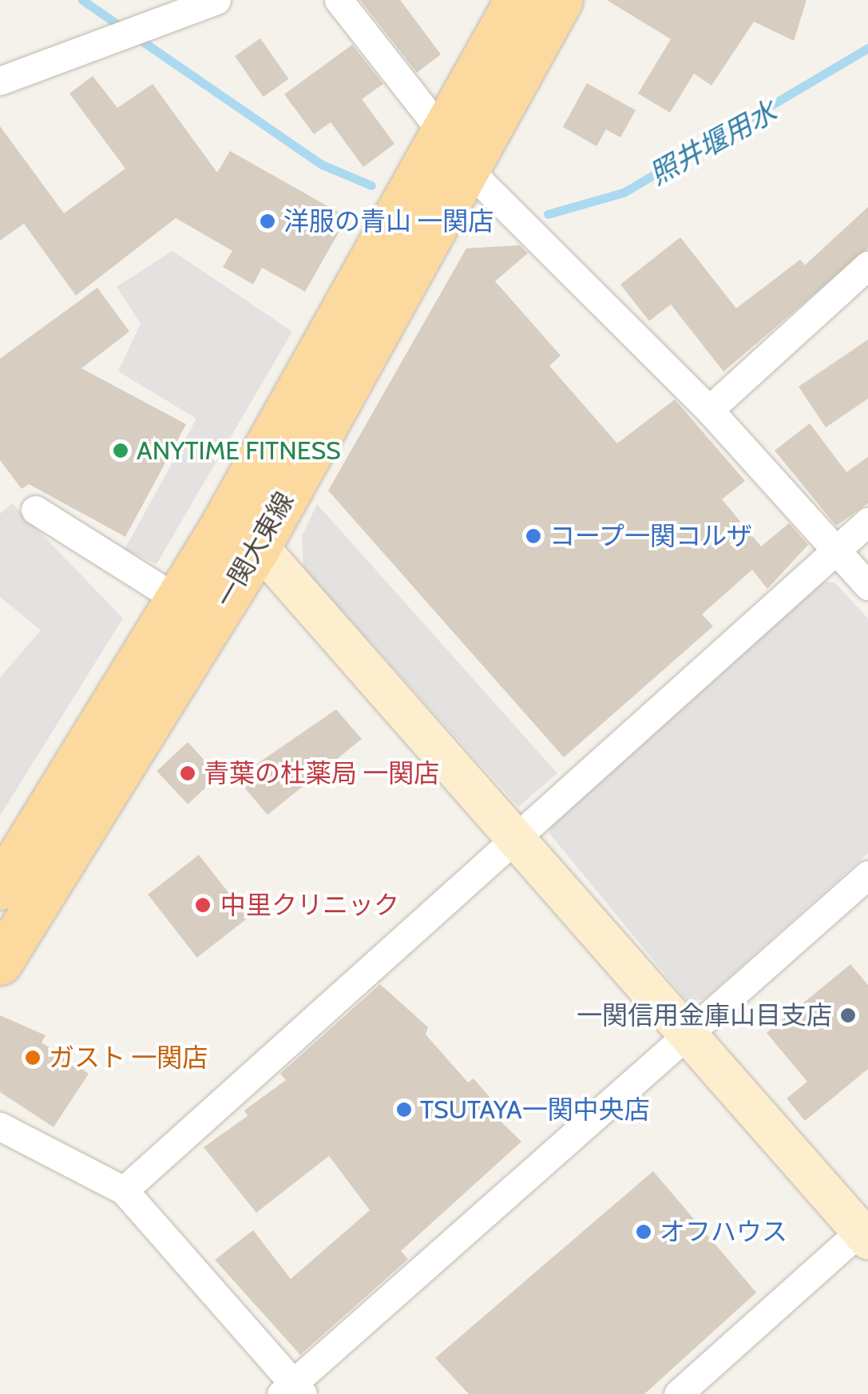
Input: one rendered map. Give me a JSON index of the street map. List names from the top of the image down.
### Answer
{
  "streets": {
    "main road": ["一関大東線"]
  },
  "water": ["照井堰用水"],
  "places": [
    "洋服の青山 一関店",
    "ANYTIME FITNESS",
    "コープ一関コルザ",
    "青葉の杜薬局 一関店",
    "中里クリニック",
    "一関信用金庫山目支店",
    "ガスト 一関店",
    "TSUTAYA一関中央店",
    "オフハウス"
  ]
}
